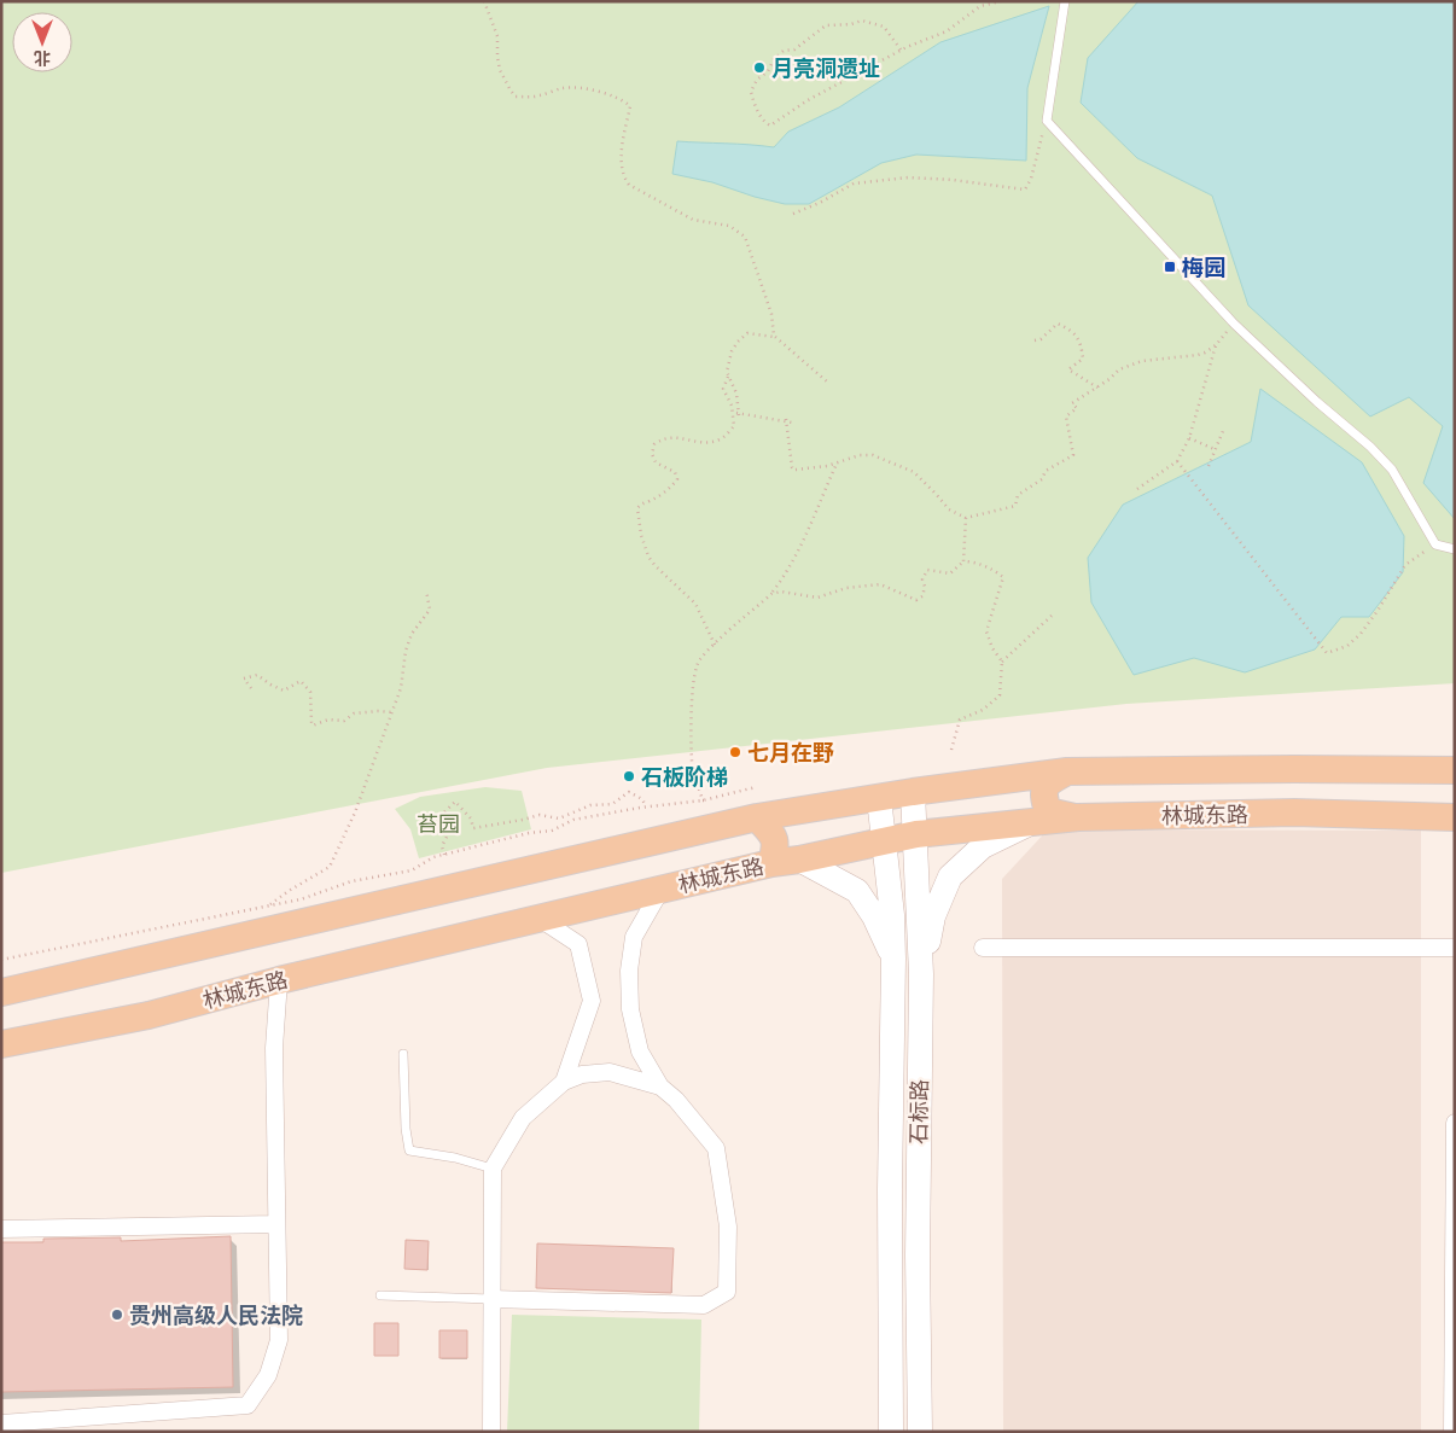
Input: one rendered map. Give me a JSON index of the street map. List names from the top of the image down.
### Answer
{
  "streets": {
    "main road": ["林城东路", "石标路"]
  },
  "crossings": [
    ["林城东路", "石标路"]
  ],
  "parks": ["苔园"],
  "places": {
    "other": [
      "月亮洞遗址",
      "七月在野",
      "石板阶梯",
      "贵州高级人民法院"
    ],
    "transit": ["梅园"]
  },
  "north": "bottom"
}
